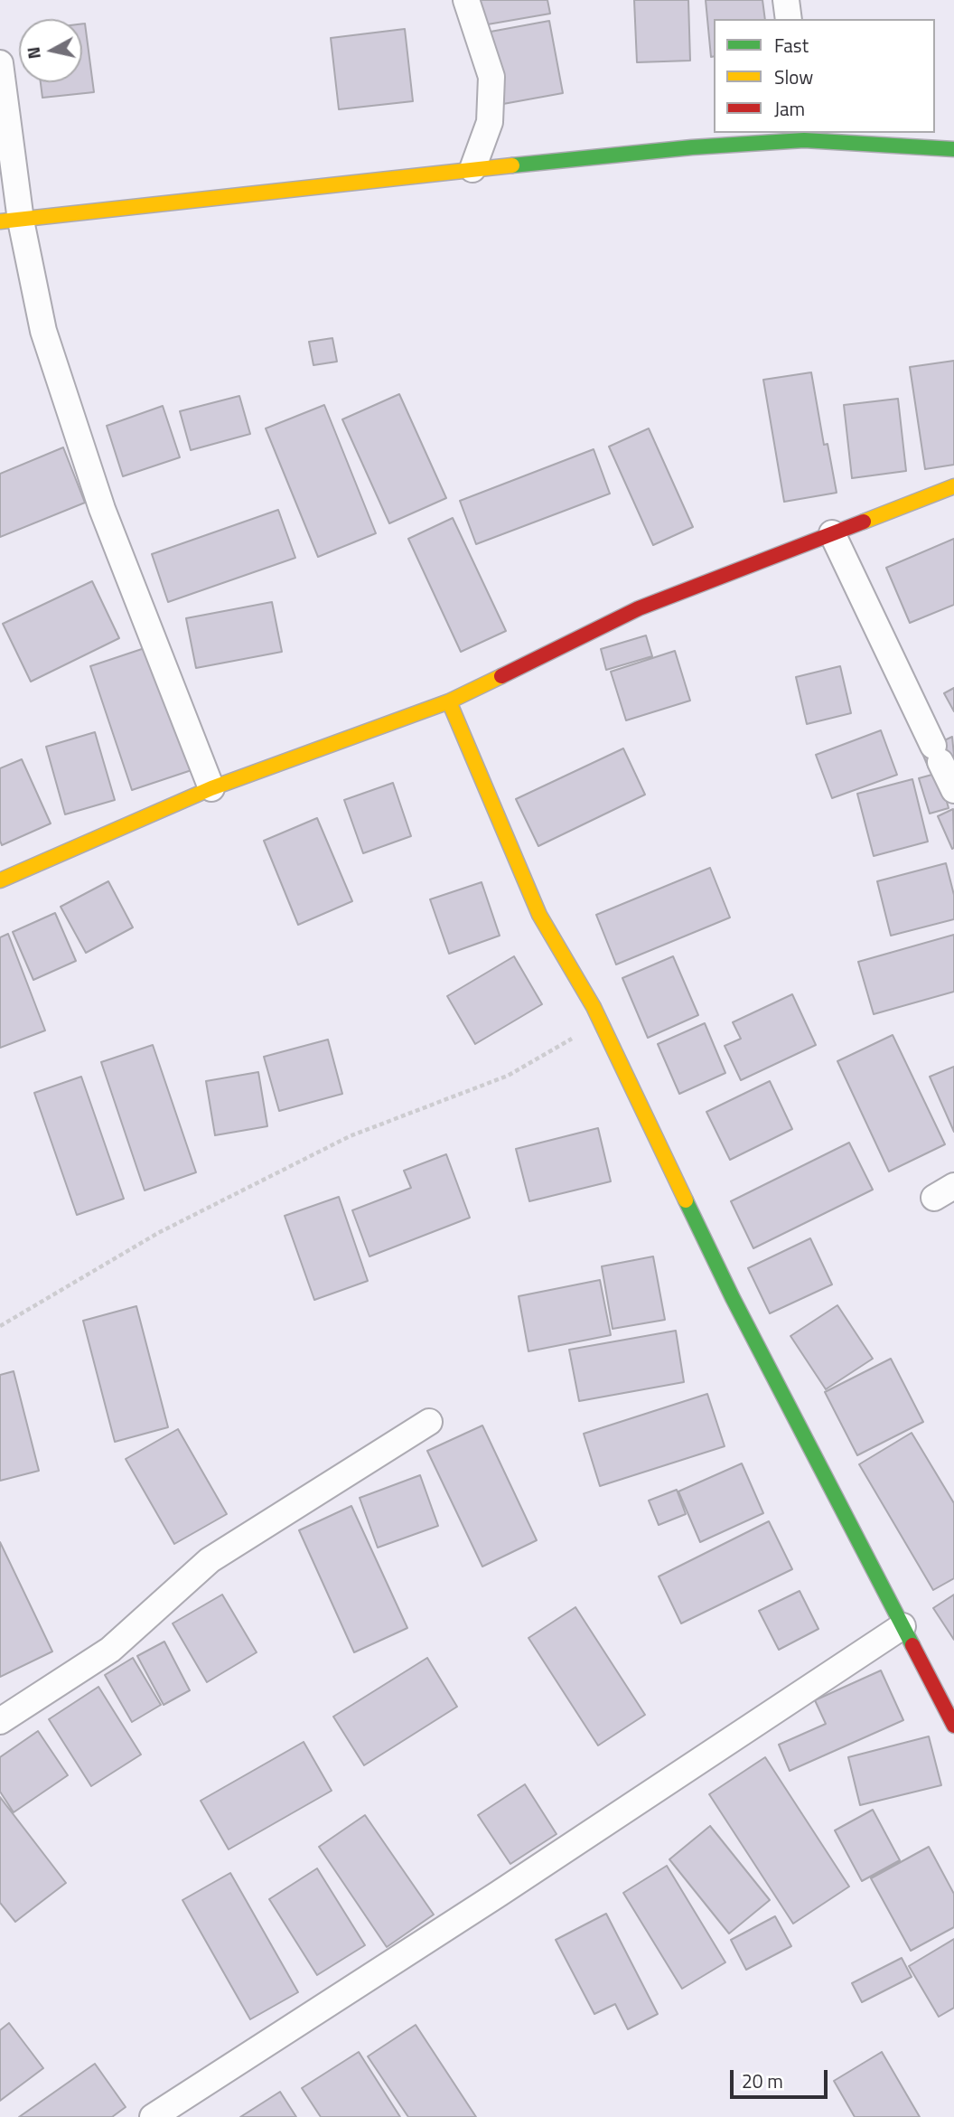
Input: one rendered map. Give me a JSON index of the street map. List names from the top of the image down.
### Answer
{
  "legend": ["Fast", "Slow", "Jam"],
  "scale_bar": "20 m",
  "north": "left"
}
